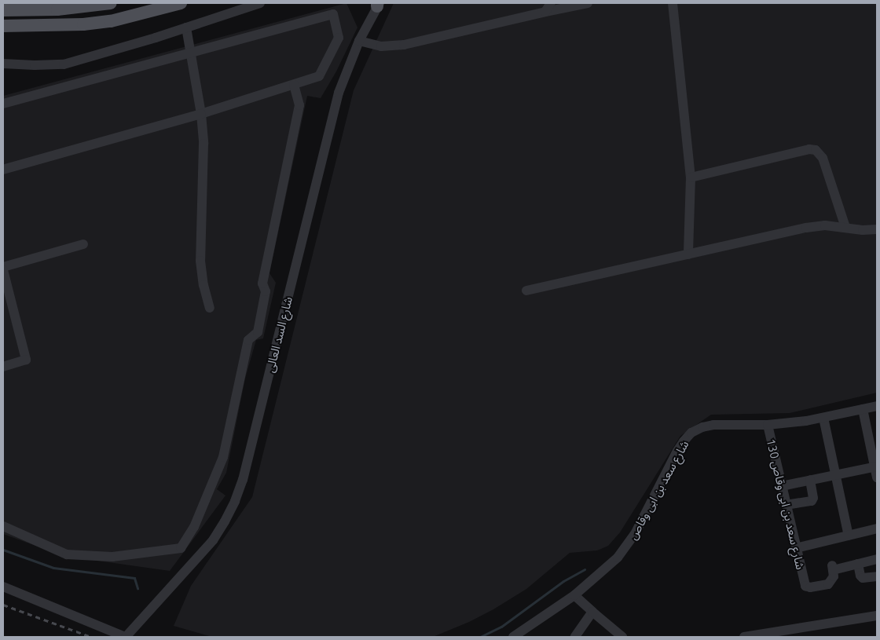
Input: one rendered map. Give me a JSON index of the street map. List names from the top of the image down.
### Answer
{
  "streets": {
    "street": ["شارع السد العالى", "شارع سعد بن ابى وقاص", "شارع سعد بن ابى وقاص 130"]
  },
  "crossings": [
    ["شارع سعد بن ابى وقاص", "شارع سعد بن ابى وقاص 130"]
  ]
}
